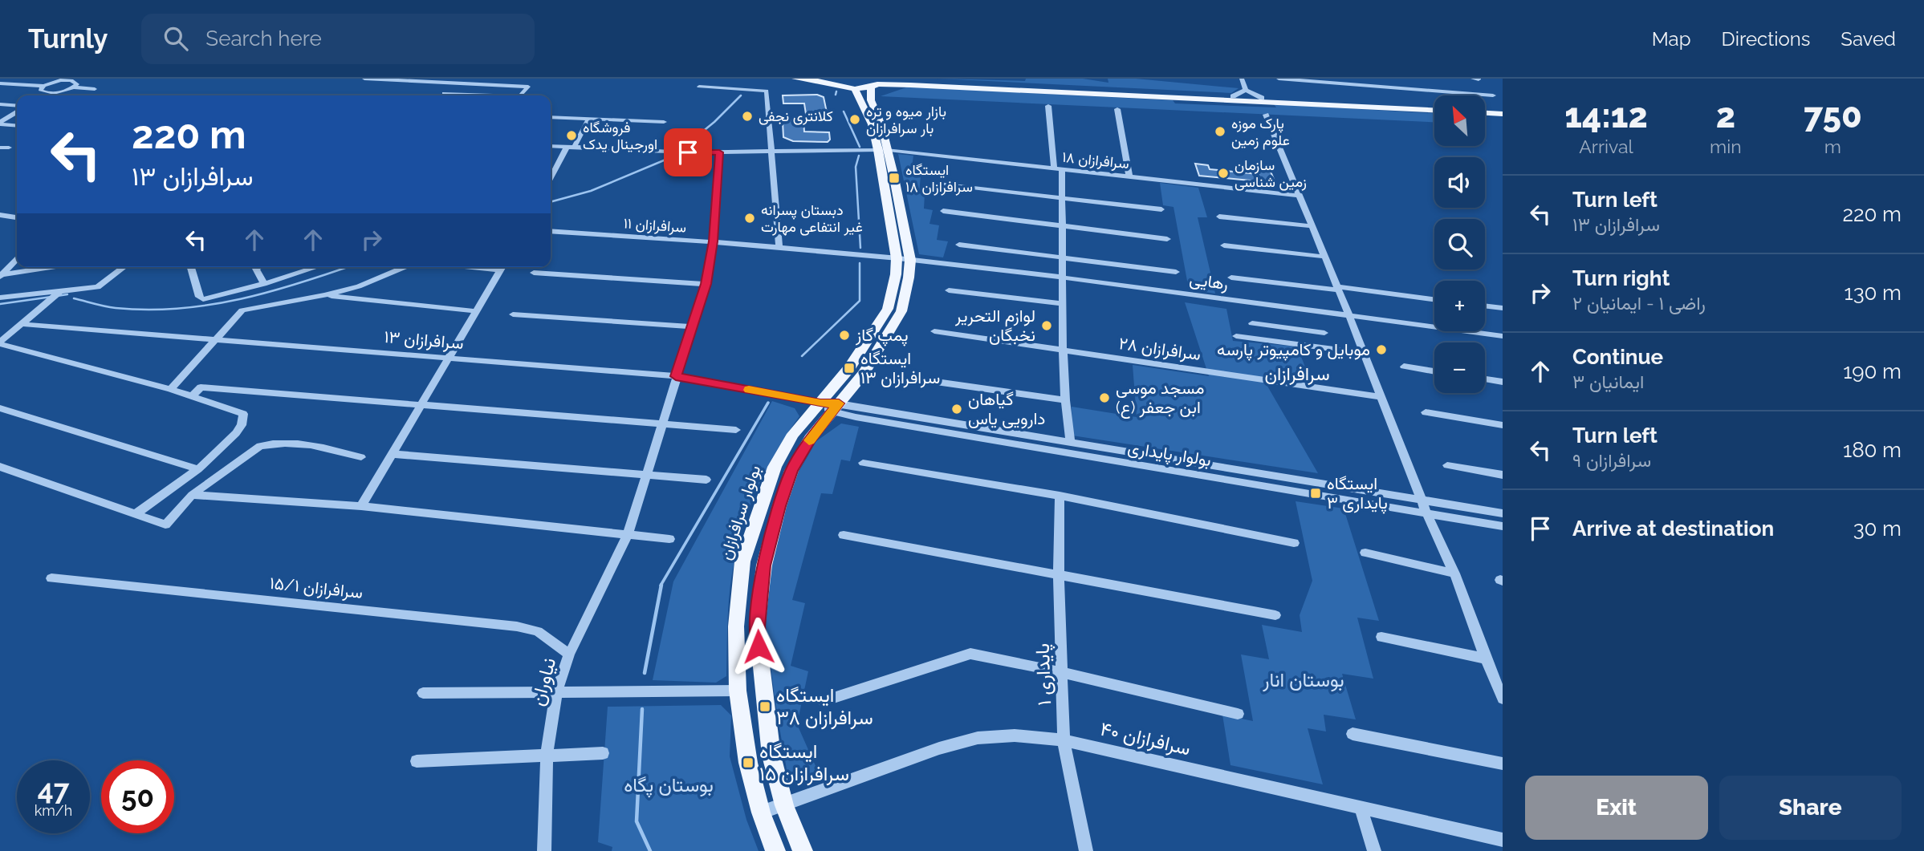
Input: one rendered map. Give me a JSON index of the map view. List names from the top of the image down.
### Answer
{
  "streets": {
    "main road": ["بولوار سرافرازان"],
    "street": [
      "سرافرازان ۱۸",
      "سرافرازان ۱۱",
      "رهایی",
      "سرافرازان ۱۳",
      "سرافرازان ۲۸",
      "بولوار پایداری",
      "سرافرازان ۱۵/۱",
      "پایداری ۱",
      "نیاوران",
      "سرافرازان ۴۰"
    ]
  },
  "crossings": [
    ["سرافرازان ۱۸", "بولوار سرافرازان"],
    ["سرافرازان ۱۸", "نیاوران"],
    ["سرافرازان ۱۱", "رهایی"],
    ["سرافرازان ۱۱", "بولوار سرافرازان"],
    ["سرافرازان ۱۱", "نیاوران"],
    ["رهایی", "بولوار سرافرازان"],
    ["سرافرازان ۱۳", "بولوار پایداری"],
    ["سرافرازان ۱۳", "بولوار سرافرازان"],
    ["سرافرازان ۱۳", "نیاوران"],
    ["بولوار پایداری", "بولوار سرافرازان"],
    ["بولوار سرافرازان", "سرافرازان ۴۰"],
    ["سرافرازان ۱۵/۱", "نیاوران"],
    ["پایداری ۱", "سرافرازان ۴۰"]
  ],
  "districts": ["سرافرازان"],
  "parks": ["بوستان انار", "بوستان پگاه"],
  "places": {
    "other": [
      "کلانتری نجفی",
      "بازار میوه و تره بار سرافرازان",
      "پارک موزه علوم زمین",
      "فروشگاه اورجینال یدک",
      "سازمان زمین شناسی",
      "دبستان پسرانه غیر انتفاعی مهارت",
      "لوازم التحریر نخبگان",
      "پمپ گاز",
      "موبایل و کامپیوتر پارسه",
      "مسجد موسی ابن جعفر (ع)",
      "گیاهان دارویی یاس"
    ],
    "transit": [
      "ایستگاه سرافرازان ۱۸",
      "ایستگاه سرافرازان ۱۳",
      "ایستگاه پایداری ۳",
      "ایستگاه سرافرازان ۳۸",
      "ایستگاه سرافرازان ۱۵"
    ]
  },
  "north": "top left",
  "page": {
    "header": "Turnly",
    "search": "Search here",
    "nav": ["Map", "Directions", "Saved"],
    "eta": [
      "14:12",
      "Arrival",
      "2",
      "min",
      "750",
      "m"
    ],
    "map_buttons": ["+", "−"],
    "turn": ["220 m", "سرافرازان ۱۳"],
    "list": [
      {
        "name": "Turn left",
        "note": "سرافرازان ۱۳",
        "value": "220 m"
      },
      {
        "name": "Turn right",
        "note": "راضی ۱ - ایمانیان ۲",
        "value": "130 m"
      },
      {
        "name": "Continue",
        "note": "ایمانیان ۳",
        "value": "190 m"
      },
      {
        "name": "Turn left",
        "note": "سرافرازان ۹",
        "value": "180 m"
      },
      {
        "name": "Arrive at destination",
        "value": "30 m"
      }
    ],
    "speed": "47 km/h",
    "limit": "50",
    "buttons": ["Exit", "Share"]
  }
}
